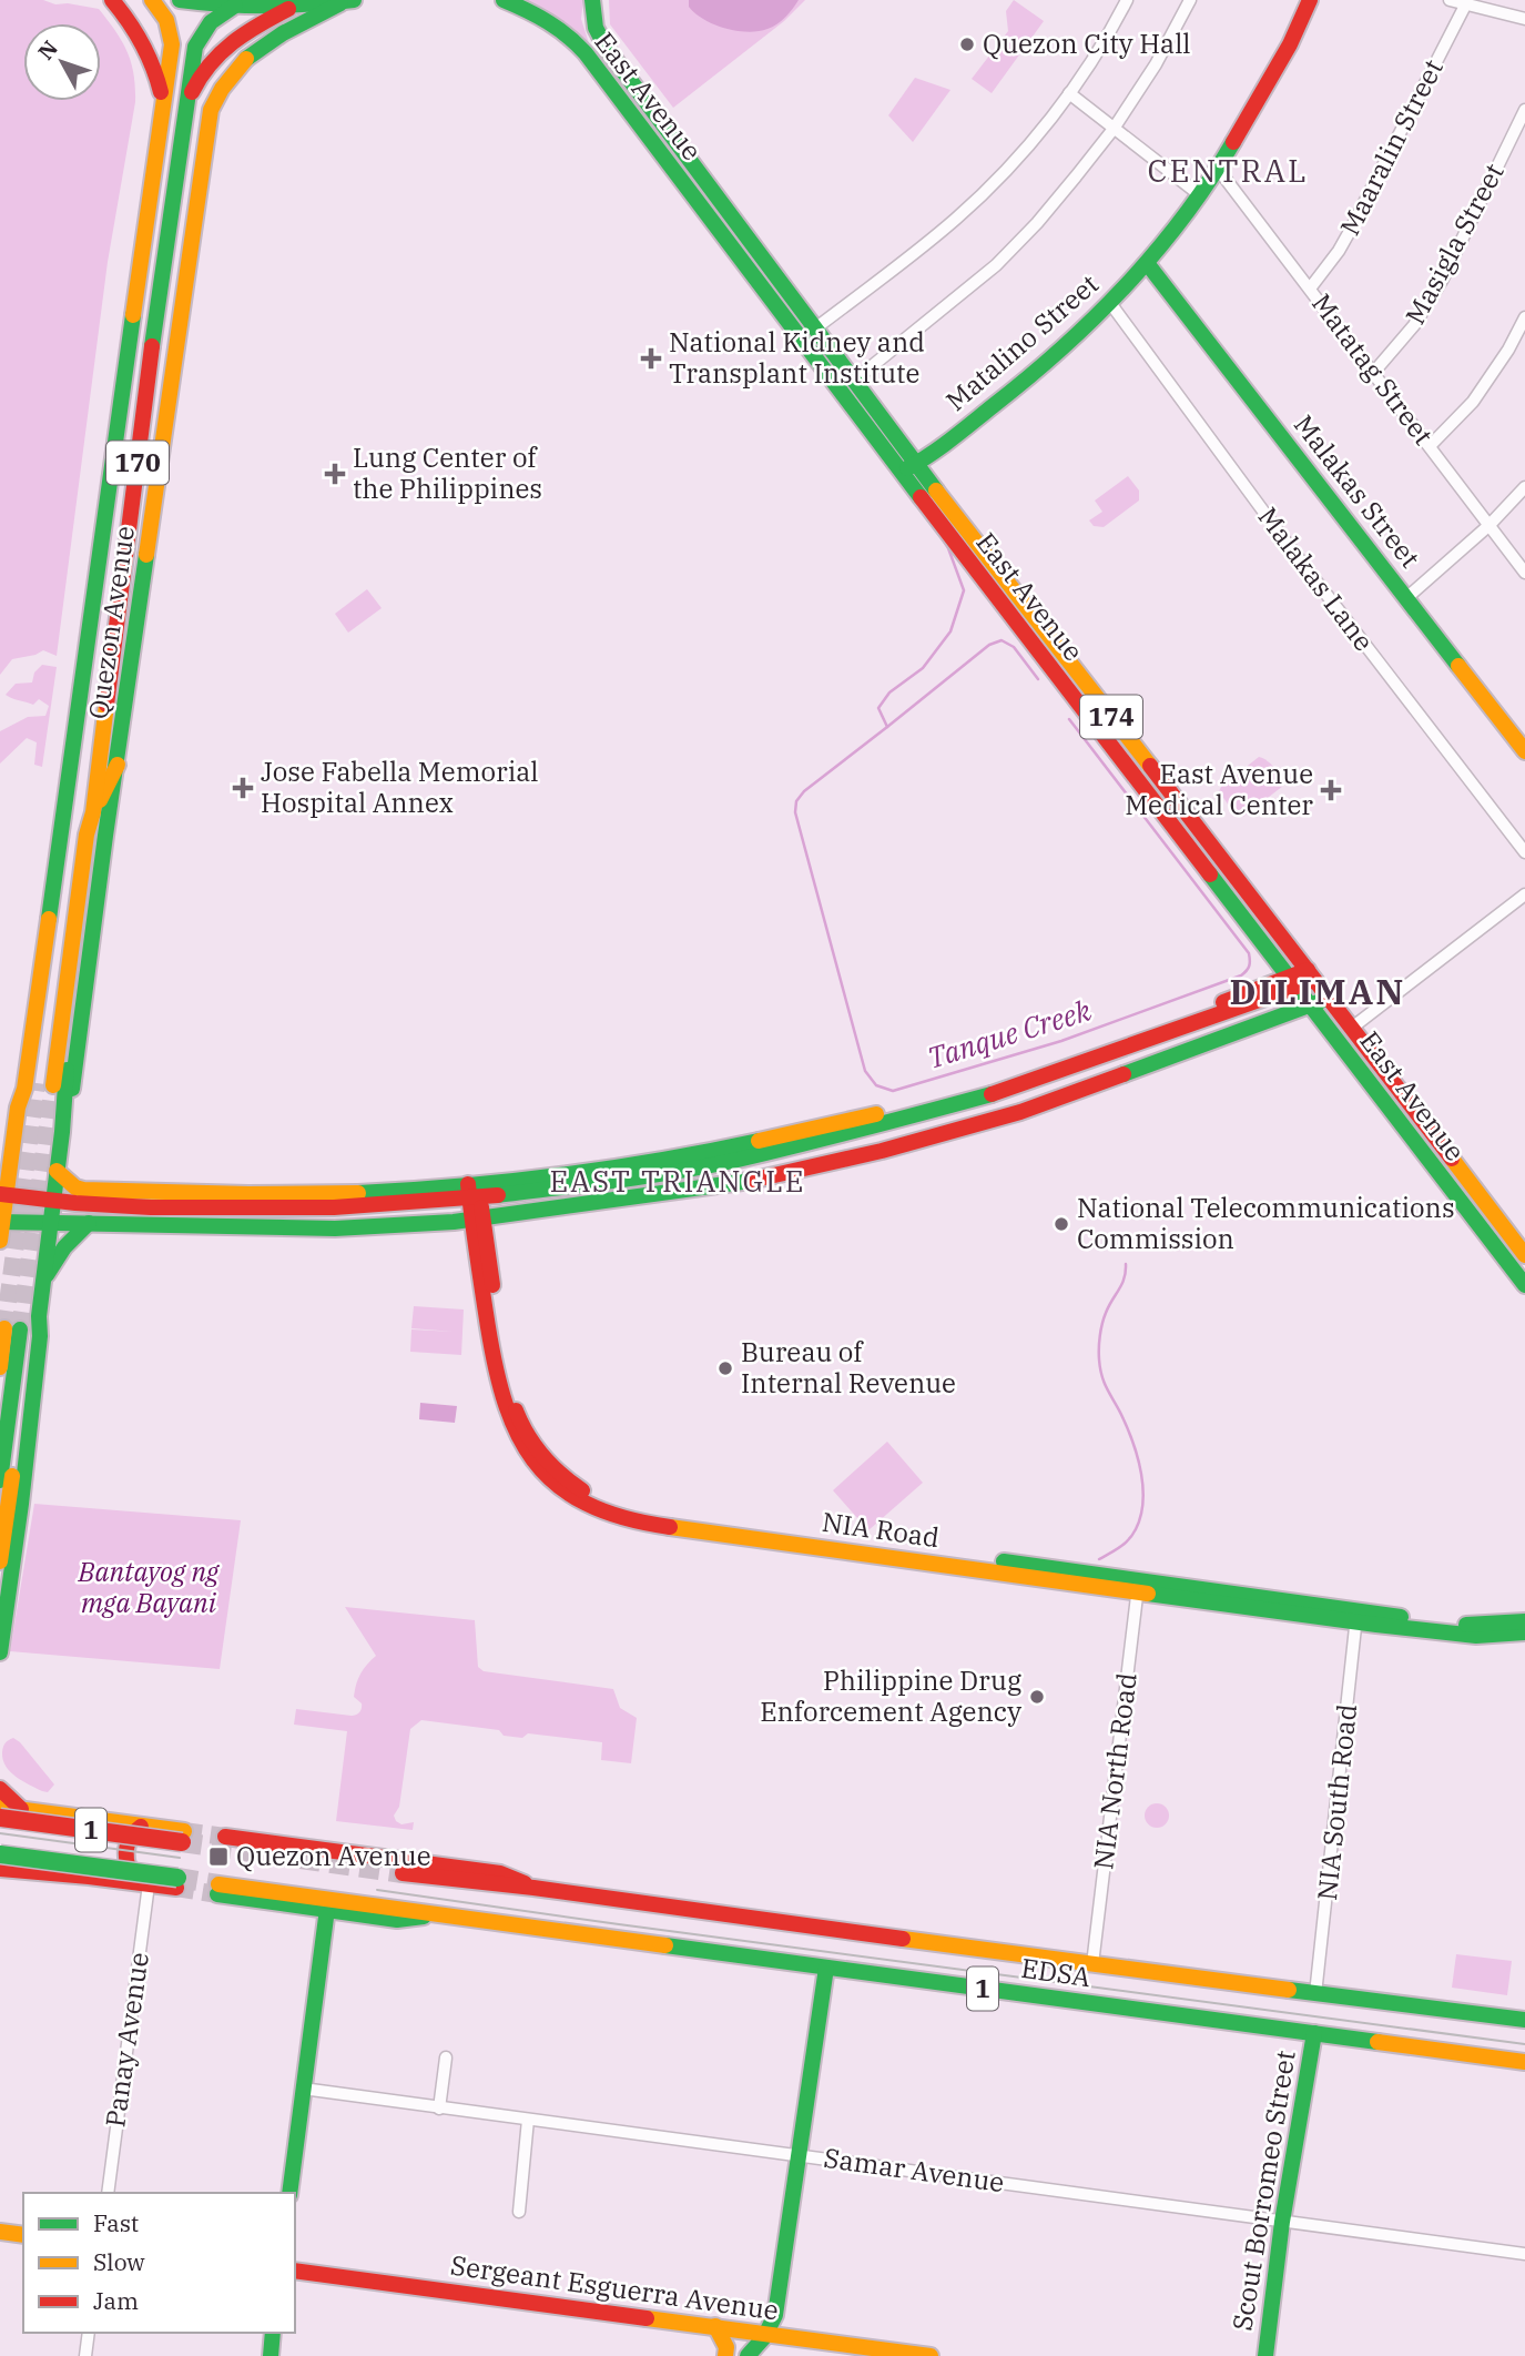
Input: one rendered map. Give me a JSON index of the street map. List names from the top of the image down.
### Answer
{
  "streets": {
    "main road": [
      "East Avenue",
      "Matalino Street",
      "170",
      "Malakas Street",
      "Quezon Avenue",
      "174",
      "NIA Road",
      "1",
      "EDSA",
      "Scout Borromeo Street",
      "Sergeant Esguerra Avenue"
    ],
    "street": [
      "Maaralin Street",
      "Masigla Street",
      "Matatag Street",
      "Malakas Lane",
      "NIA North Road",
      "NIA South Road",
      "Panay Avenue",
      "Samar Avenue"
    ]
  },
  "crossings": [
    ["East Avenue", "Matalino Street"],
    ["Maaralin Street", "Matatag Street"],
    ["Masigla Street", "Matatag Street"],
    ["Matalino Street", "Matatag Street"],
    ["Matalino Street", "Malakas Street"],
    ["Matalino Street", "Malakas Lane"],
    ["170", "Quezon Avenue"],
    ["NIA Road", "NIA North Road"],
    ["NIA Road", "NIA South Road"],
    ["NIA North Road", "EDSA"],
    ["NIA South Road", "EDSA"],
    ["1", "Panay Avenue"],
    ["EDSA", "Scout Borromeo Street"],
    ["Samar Avenue", "Scout Borromeo Street"]
  ],
  "districts": ["CENTRAL", "DILIMAN", "EAST TRIANGLE"],
  "water": ["Tanque Creek"],
  "parks": ["Bantayog ng mga Bayani"],
  "places": {
    "other": [
      "Quezon City Hall",
      "National Telecommunications Commission",
      "Bureau of Internal Revenue",
      "Philippine Drug Enforcement Agency"
    ],
    "health": [
      "National Kidney and Transplant Institute",
      "Lung Center of the Philippines",
      "Jose Fabella Memorial Hospital Annex",
      "East Avenue Medical Center"
    ],
    "transit": ["Quezon Avenue"]
  },
  "legend": ["Fast", "Slow", "Jam"],
  "north": "top left"
}
